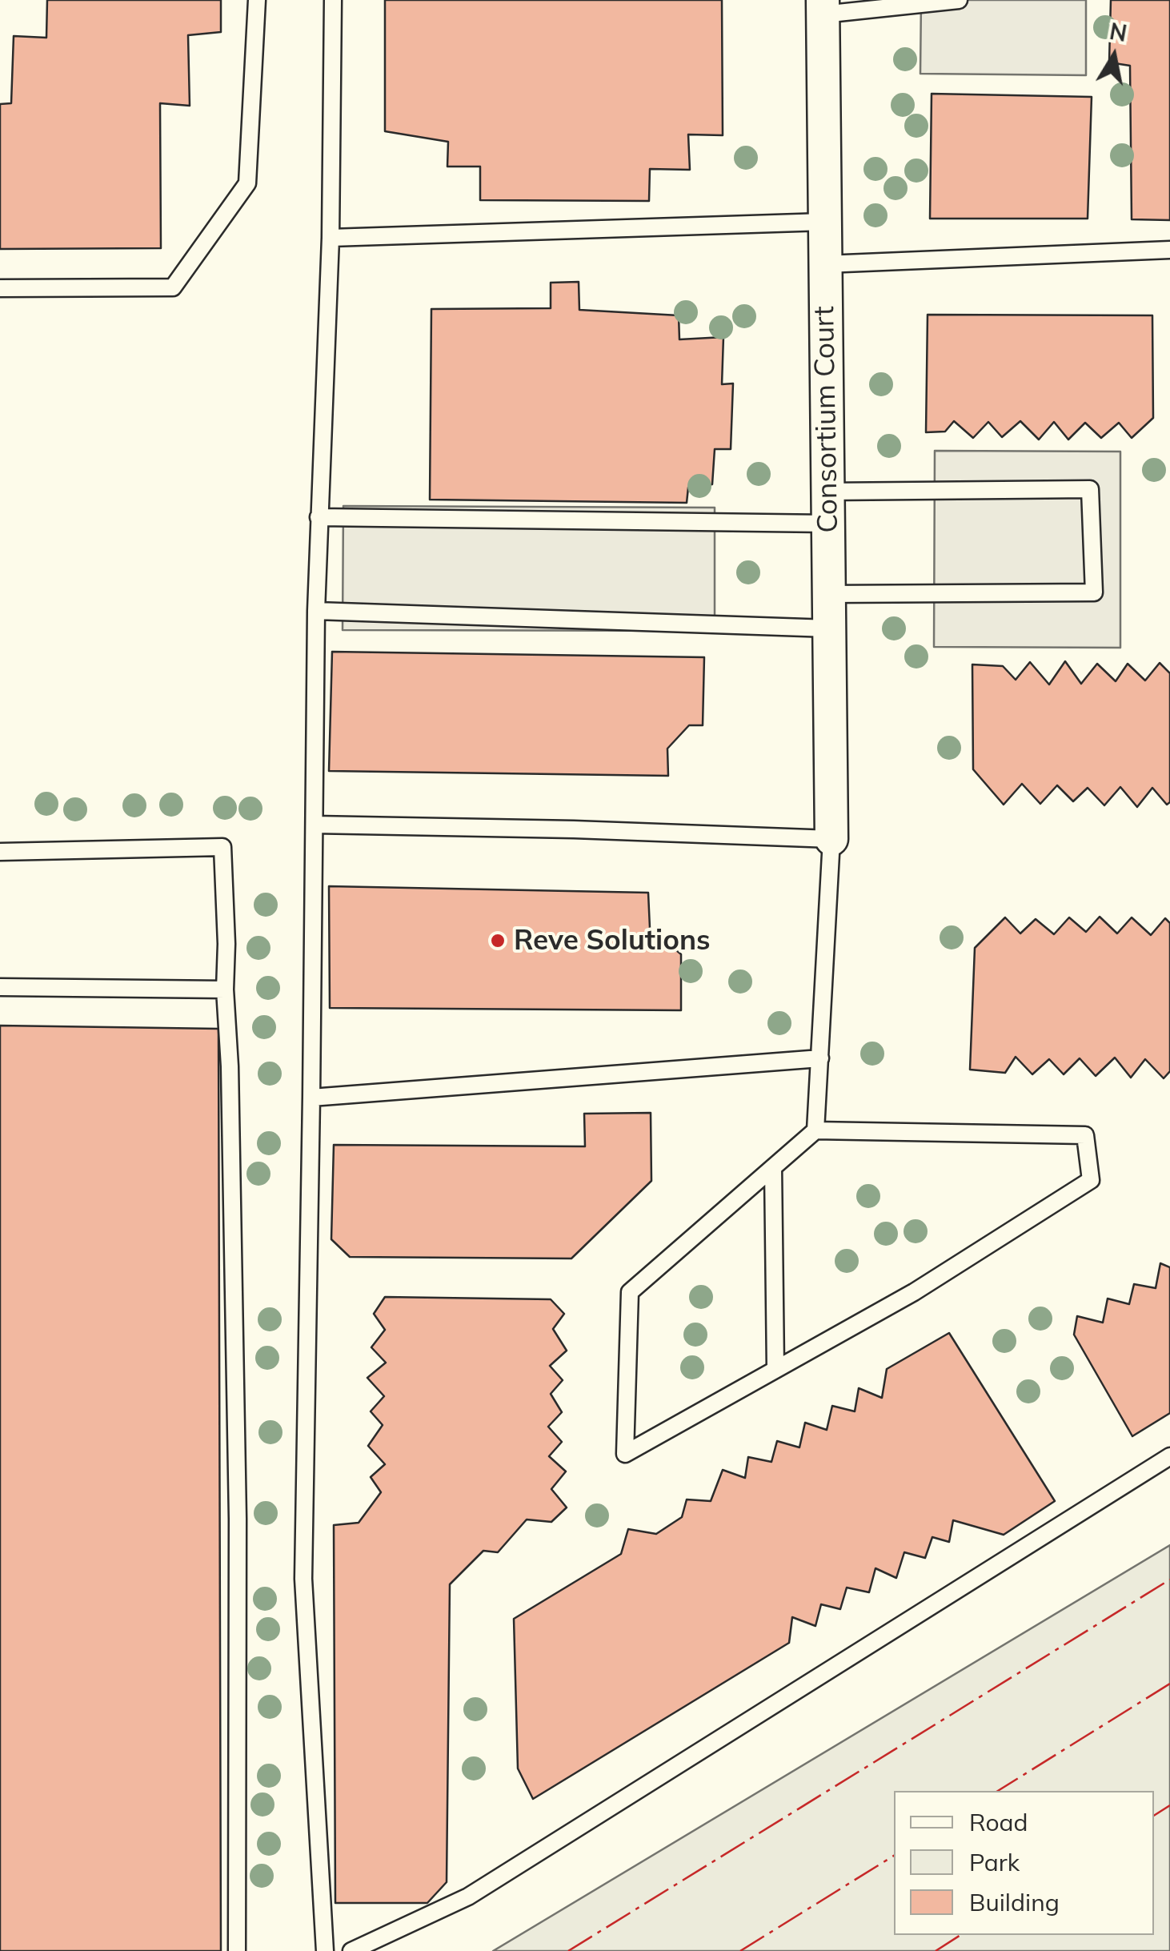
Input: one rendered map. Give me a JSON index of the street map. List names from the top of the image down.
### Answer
{
  "streets": {
    "street": ["Consortium Court"]
  },
  "places": ["Reve Solutions"],
  "legend": ["Road", "Park", "Building"],
  "north": "top"
}
